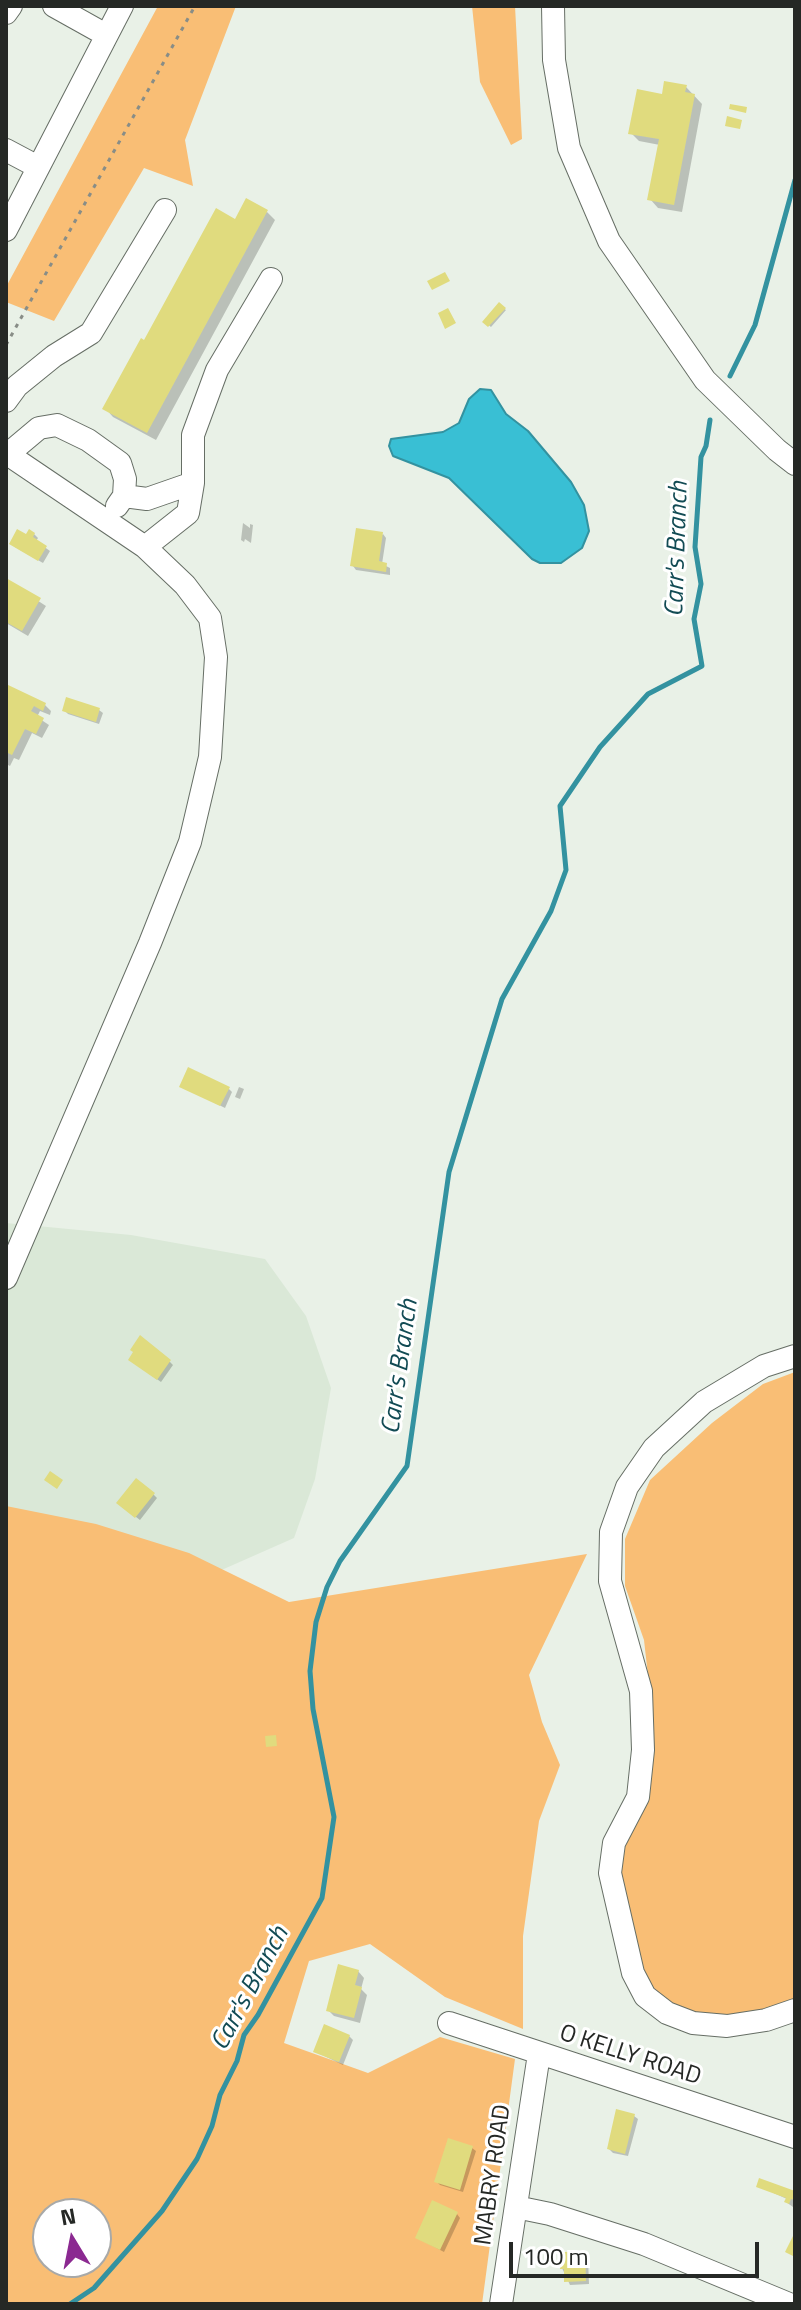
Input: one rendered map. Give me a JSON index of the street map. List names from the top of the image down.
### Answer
{
  "streets": {
    "street": ["O KELLY ROAD", "MABRY ROAD"]
  },
  "crossings": [
    ["O KELLY ROAD", "MABRY ROAD"]
  ],
  "water": ["Carr's Branch"],
  "scale_bar": "100 m",
  "north": "top"
}
